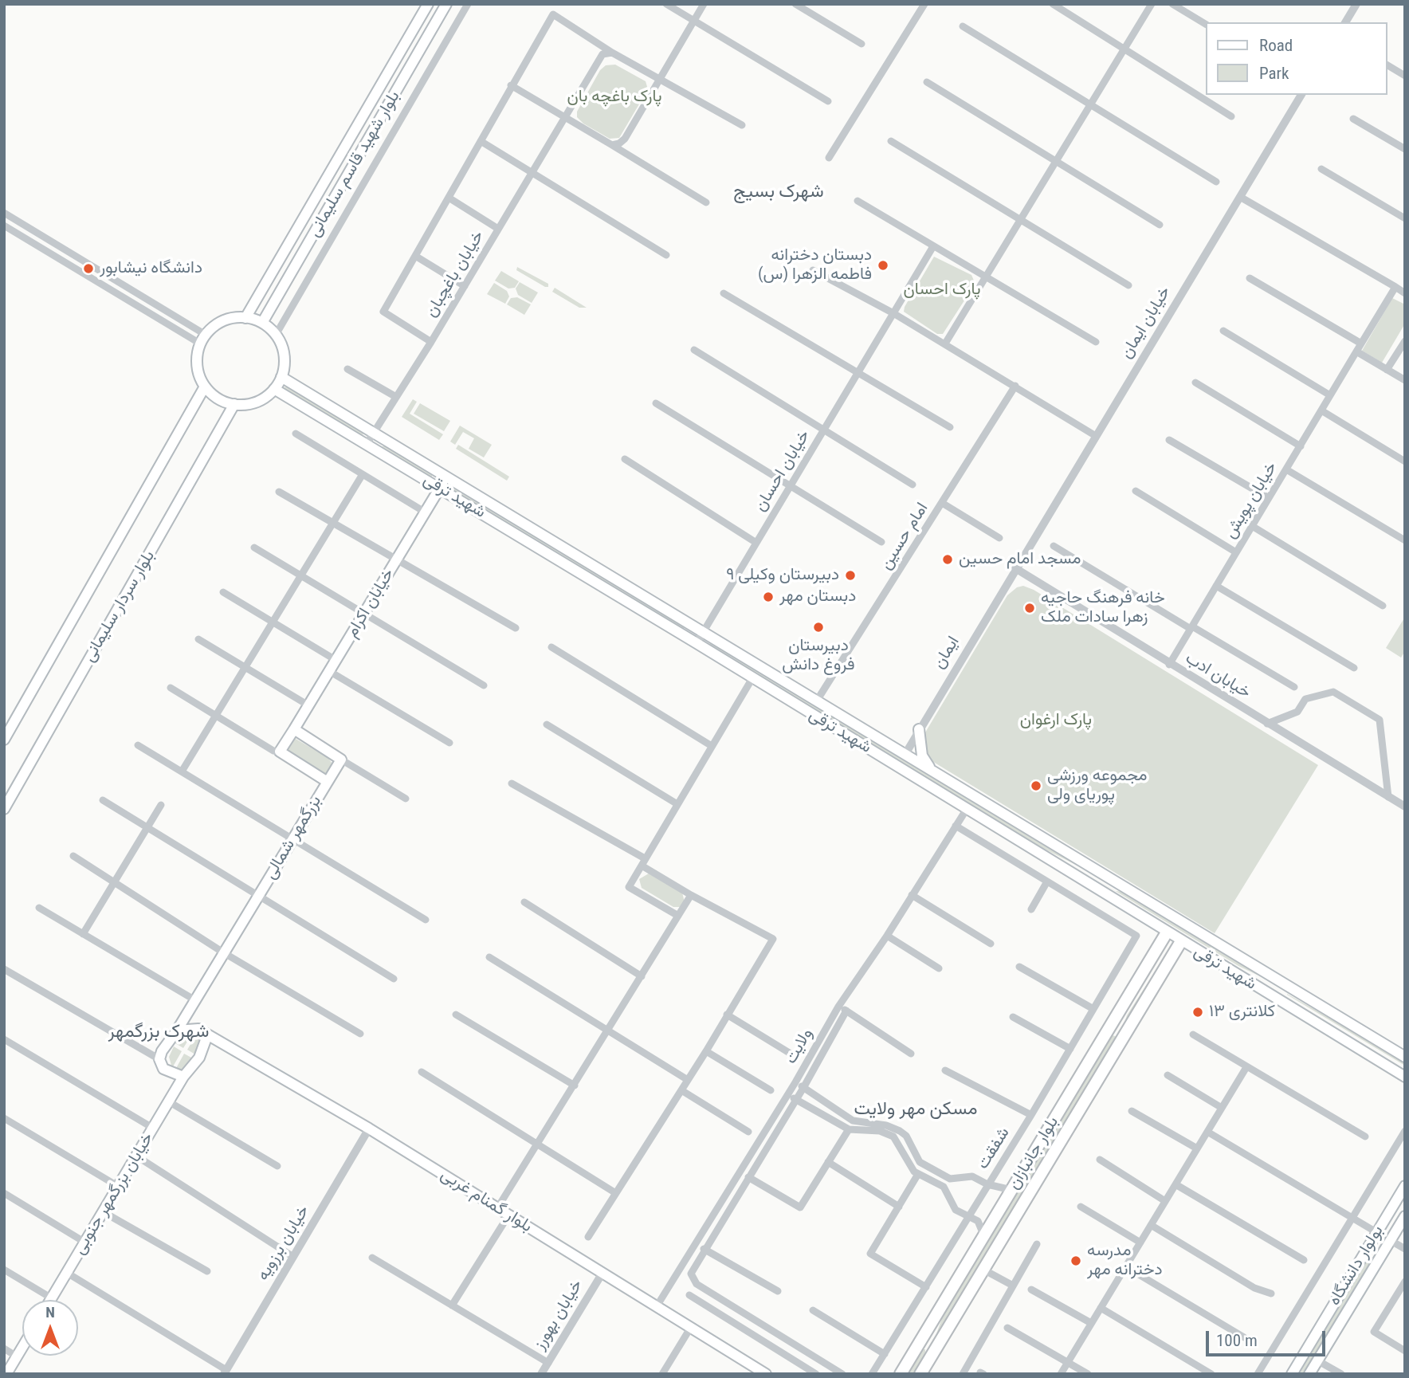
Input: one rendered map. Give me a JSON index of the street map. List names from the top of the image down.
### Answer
{
  "streets": {
    "main road": [
      "بلوار شهید قاسم سلیمانی",
      "شهید ترقی",
      "خیابان اکرام",
      "بلوار سردار سلیمانی",
      "بزرگمهر شمالی",
      "بلوار جانبازان",
      "خیابان بزرگمهر جنوبی",
      "بلوار گمنام غربی",
      "بولوار دانشگاه"
    ],
    "street": [
      "خیابان باغچبان",
      "خیابان ایمان",
      "خیابان احسان",
      "خیابان پویش",
      "امام حسین",
      "ایمان",
      "خیابان ادب",
      "ولایت",
      "شفقت",
      "خیابان برزویه",
      "خیابان بهورز"
    ]
  },
  "crossings": [
    ["بلوار شهید قاسم سلیمانی", "شهید ترقی"],
    ["بلوار شهید قاسم سلیمانی", "بلوار سردار سلیمانی"],
    ["خیابان باغچبان", "شهید ترقی"],
    ["خیابان ایمان", "ایمان"],
    ["خیابان ایمان", "خیابان ادب"],
    ["خیابان احسان", "شهید ترقی"],
    ["شهید ترقی", "امام حسین"],
    ["شهید ترقی", "خیابان اکرام"],
    ["شهید ترقی", "بلوار سردار سلیمانی"],
    ["شهید ترقی", "ایمان"],
    ["شهید ترقی", "ولایت"],
    ["شهید ترقی", "بلوار جانبازان"],
    ["خیابان پویش", "خیابان ادب"],
    ["ایمان", "خیابان ادب"],
    ["بزرگمهر شمالی", "خیابان بزرگمهر جنوبی"],
    ["بزرگمهر شمالی", "بلوار گمنام غربی"],
    ["ولایت", "بلوار گمنام غربی"],
    ["خیابان بزرگمهر جنوبی", "بلوار گمنام غربی"],
    ["بلوار گمنام غربی", "خیابان برزویه"],
    ["بلوار گمنام غربی", "خیابان بهورز"]
  ],
  "districts": ["شهرک بسیج", "شهرک بزرگمهر", "مسکن مهر ولایت"],
  "parks": ["پارک باغچه بان", "پارک احسان", "پارک ارغوان"],
  "places": [
    "دبستان دخترانه فاطمه الزهرا (س)",
    "دانشگاه نیشابور",
    "مسجد امام حسین",
    "دبیرستان وکیلی ۹",
    "دبستان مهر",
    "خانه فرهنگ حاجیه زهرا سادات ملک",
    "دبیرستان فروغ دانش",
    "مجموعه ورزشی پوریای ولی",
    "کلانتری ۱۳",
    "مدرسه دخترانه مهر"
  ],
  "legend": ["Road", "Park"],
  "scale_bar": "100 m",
  "north": "top"
}
